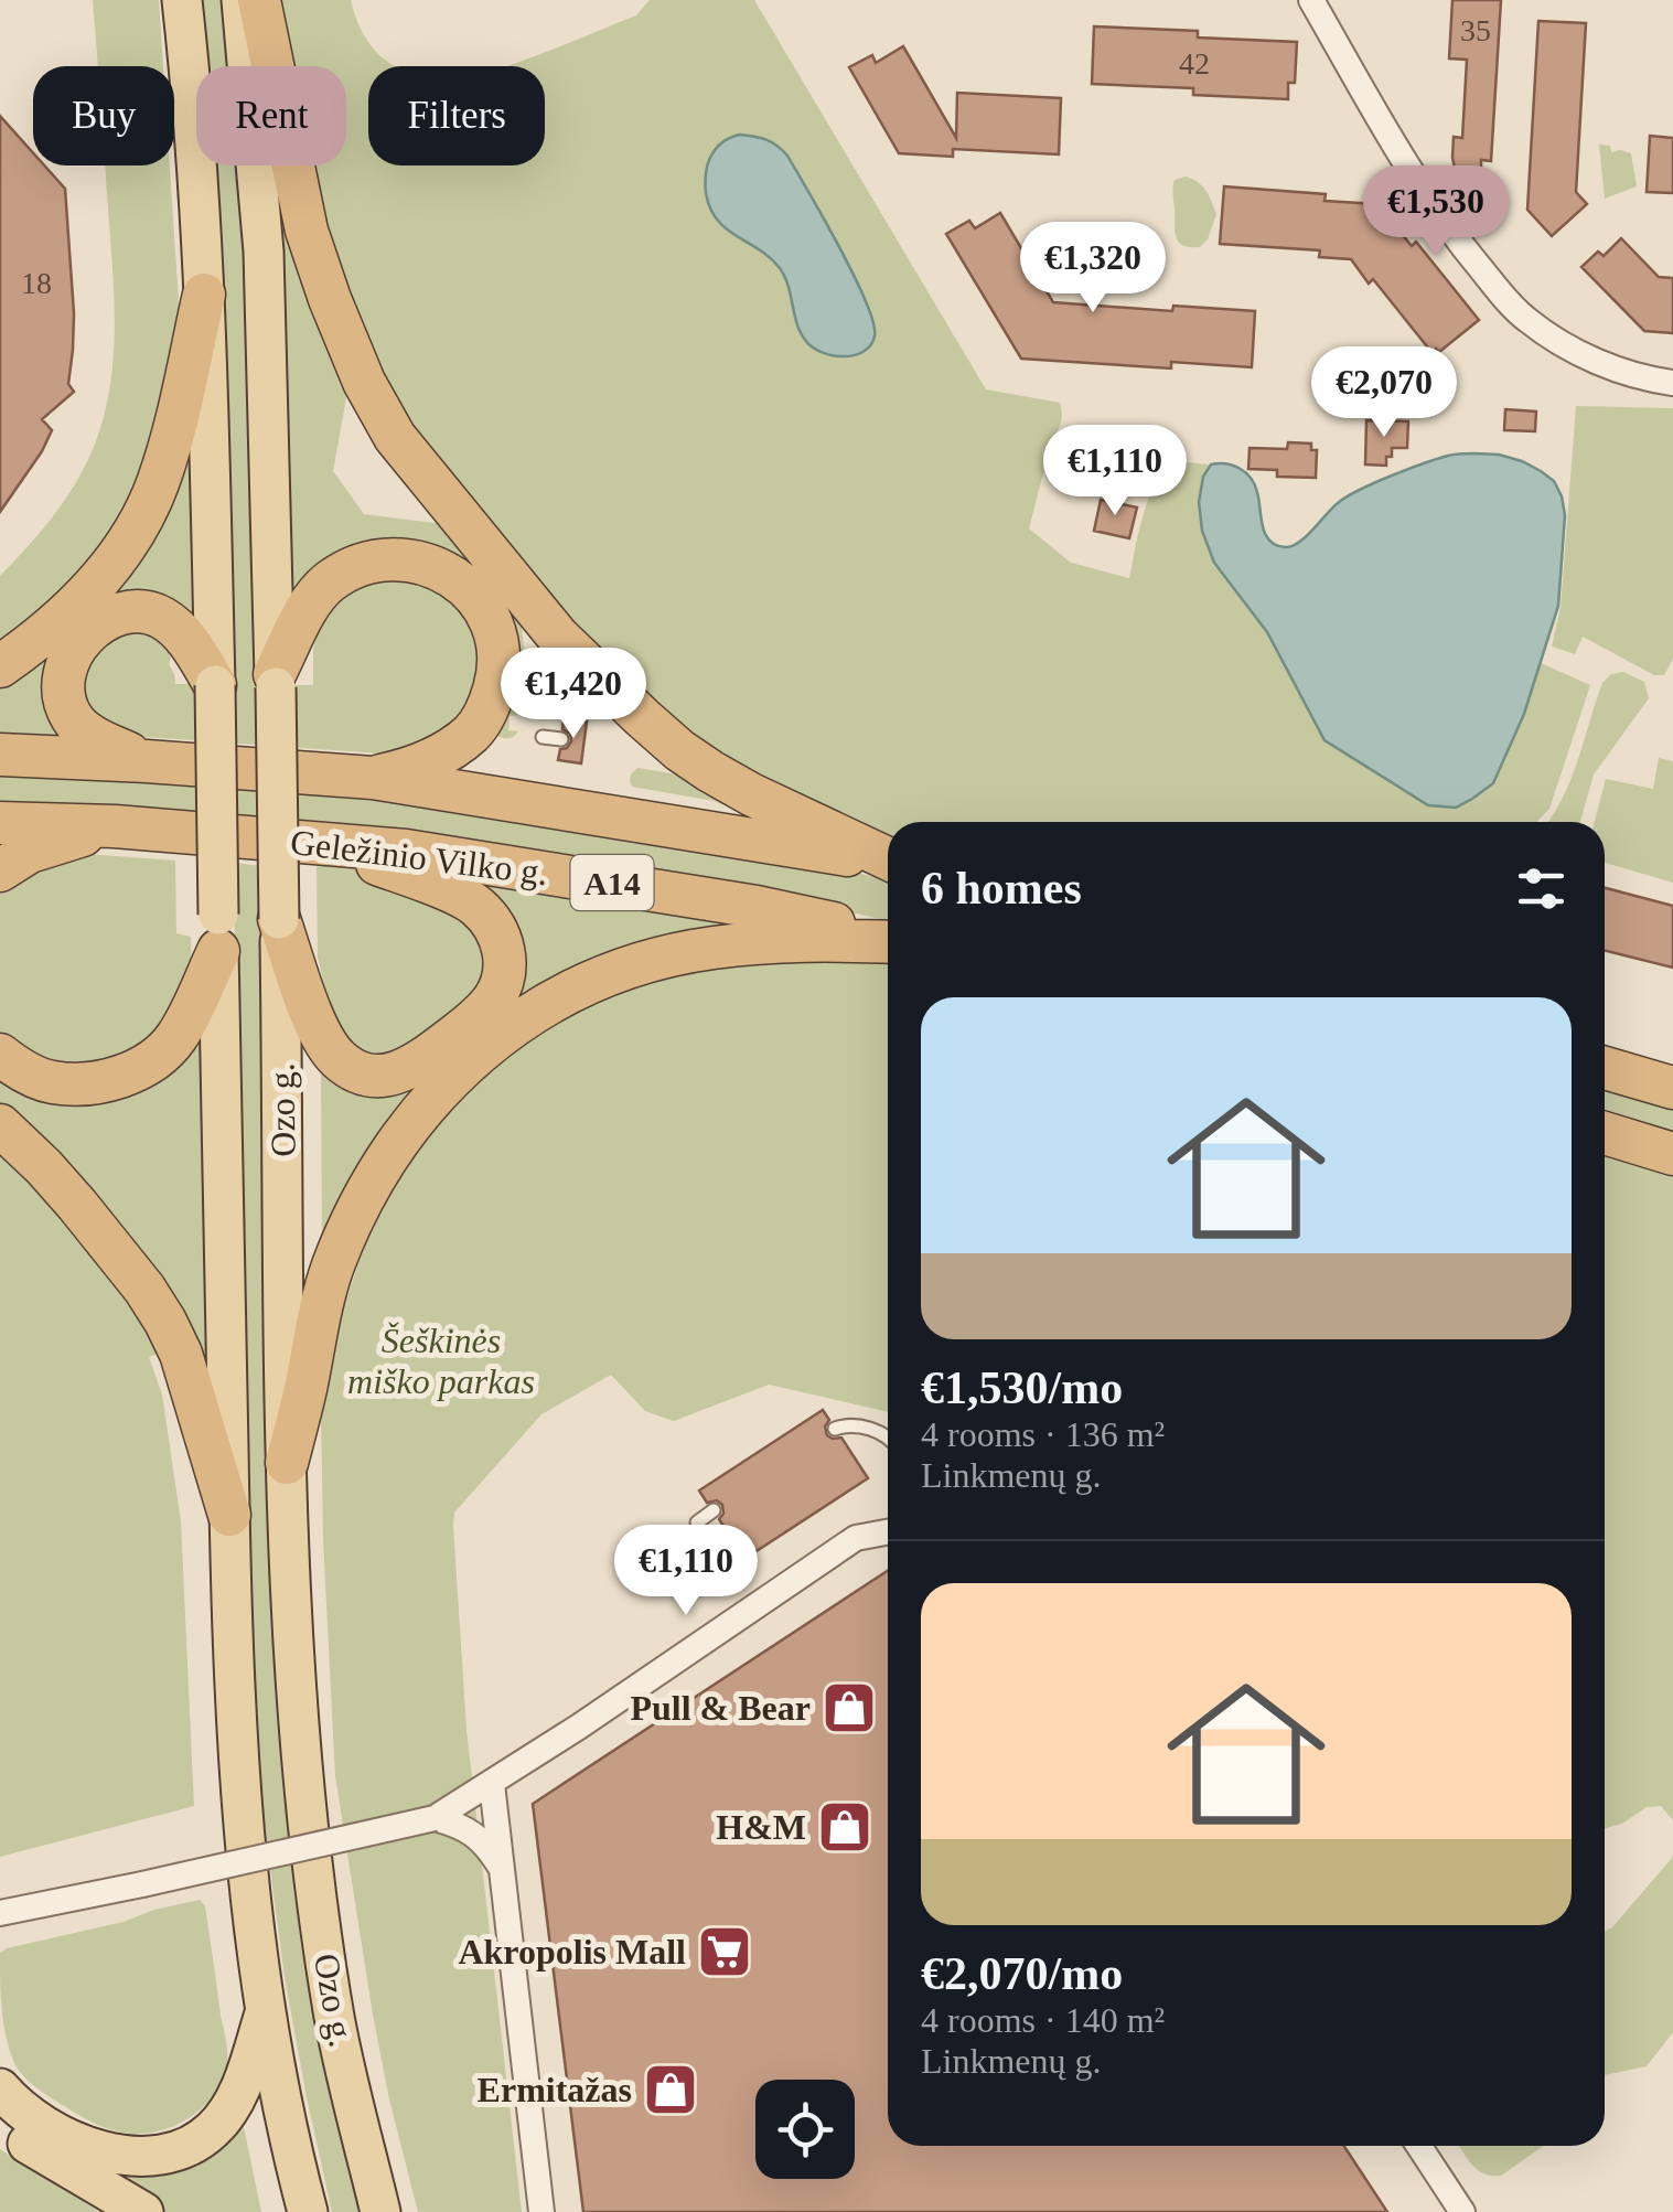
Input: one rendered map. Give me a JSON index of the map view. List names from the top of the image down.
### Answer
{
  "streets": {
    "highway": ["Geležinio Vilko g.", "A14"],
    "main road": ["Ozo g."]
  },
  "parks": ["Šeškinės miško parkas"],
  "places": {
    "shop": ["Pull & Bear", "H&M", "Ermitažas"],
    "supermarket": ["Akropolis Mall"]
  },
  "house_numbers": ["35", "42", "18"],
  "page": {
    "chip": ["Buy", "Rent", "Filters"],
    "price": [
      "€1,530",
      "€1,320",
      "€2,070",
      "€1,110",
      "€1,420",
      "€1,110"
    ],
    "heading": "6 homes",
    "list": [
      {
        "name": "€1,530/mo",
        "note": "4 rooms · 136 m² · Linkmenų g."
      },
      {
        "name": "€2,070/mo",
        "note": "4 rooms · 140 m² · Linkmenų g."
      }
    ]
  }
}
